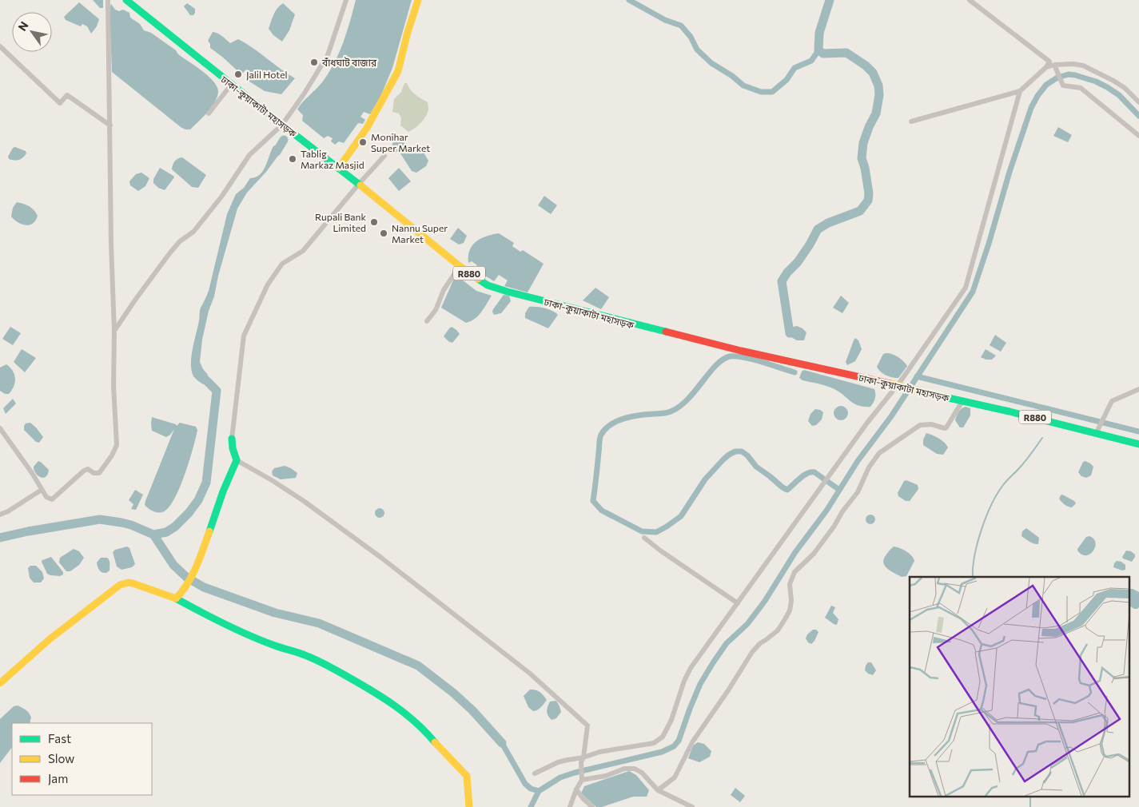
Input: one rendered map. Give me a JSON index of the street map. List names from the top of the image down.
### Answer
{
  "streets": {
    "main road": ["ঢাকা-কুয়াকাটা মহাসড়ক", "R880"]
  },
  "places": [
    "বাঁধঘাট বাজার",
    "Jalil Hotel",
    "Monihar Super Market",
    "Tablig Markaz Masjid",
    "Rupali Bank Limited",
    "Nannu Super Market"
  ],
  "legend": ["Fast", "Slow", "Jam"],
  "north": "top left"
}
